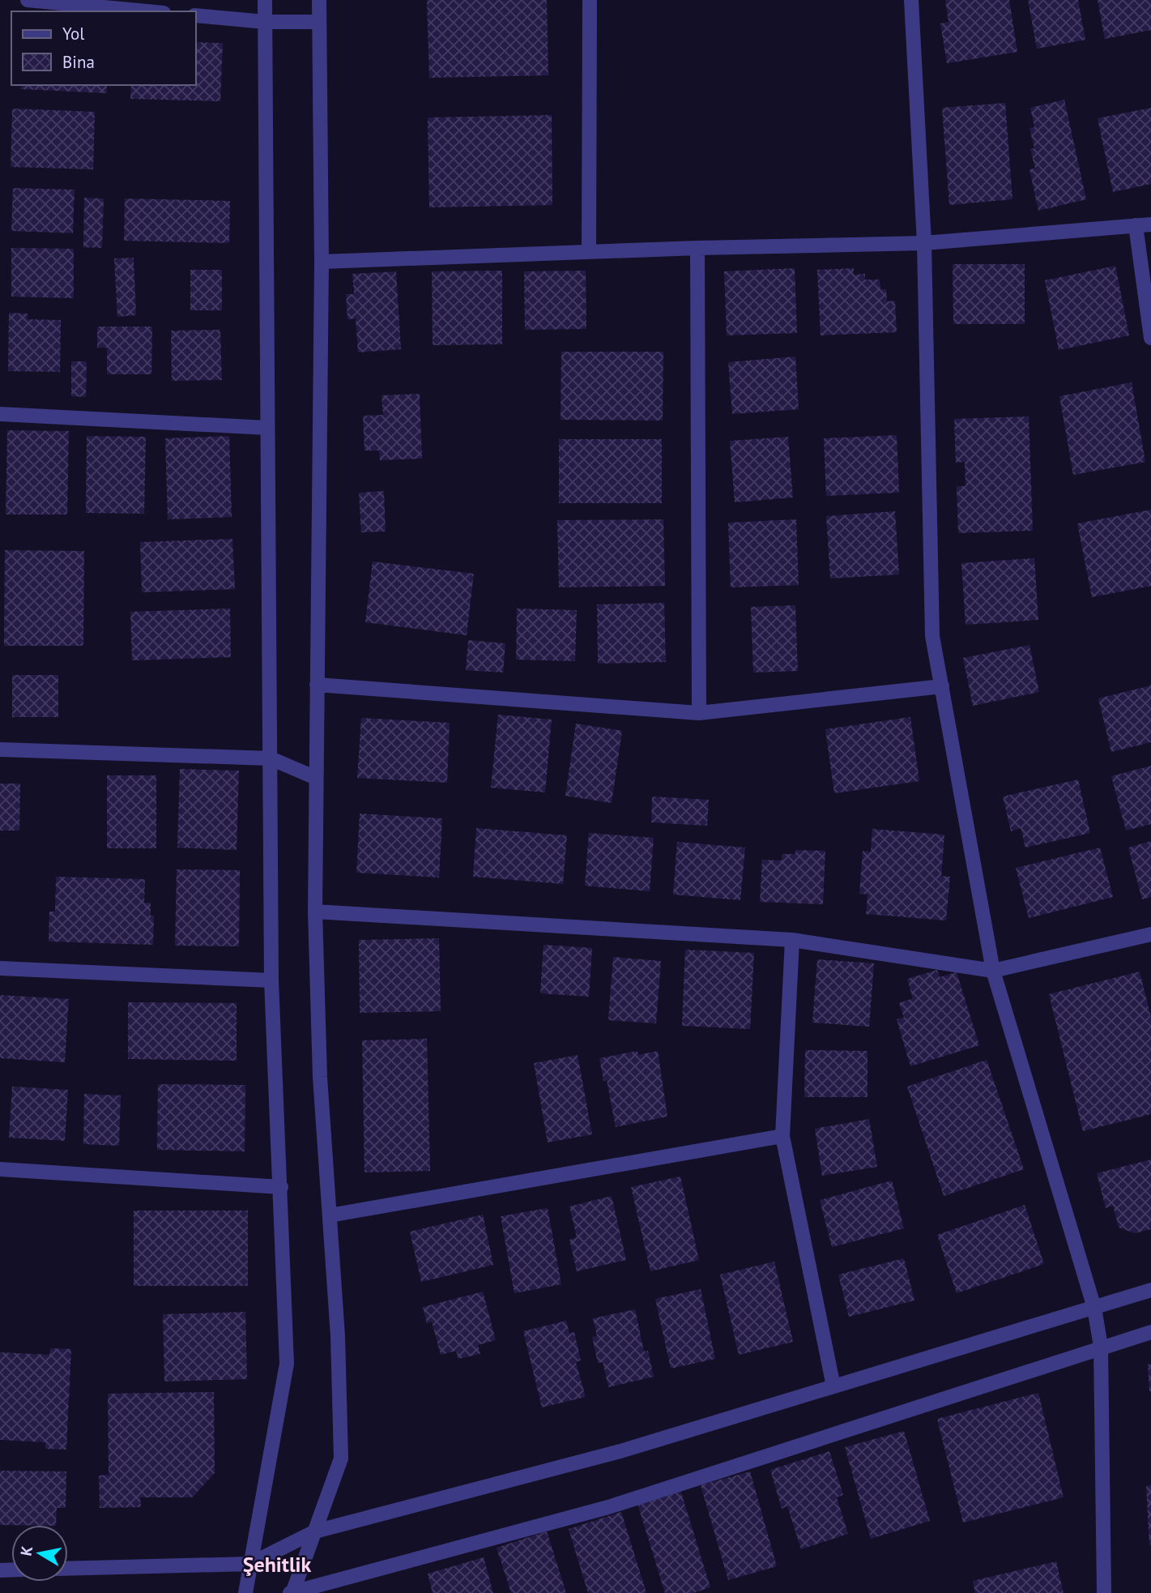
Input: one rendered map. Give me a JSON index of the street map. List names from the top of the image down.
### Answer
{
  "districts": ["Şehitlik"],
  "legend": ["Yol", "Bina"],
  "north": "left"
}
